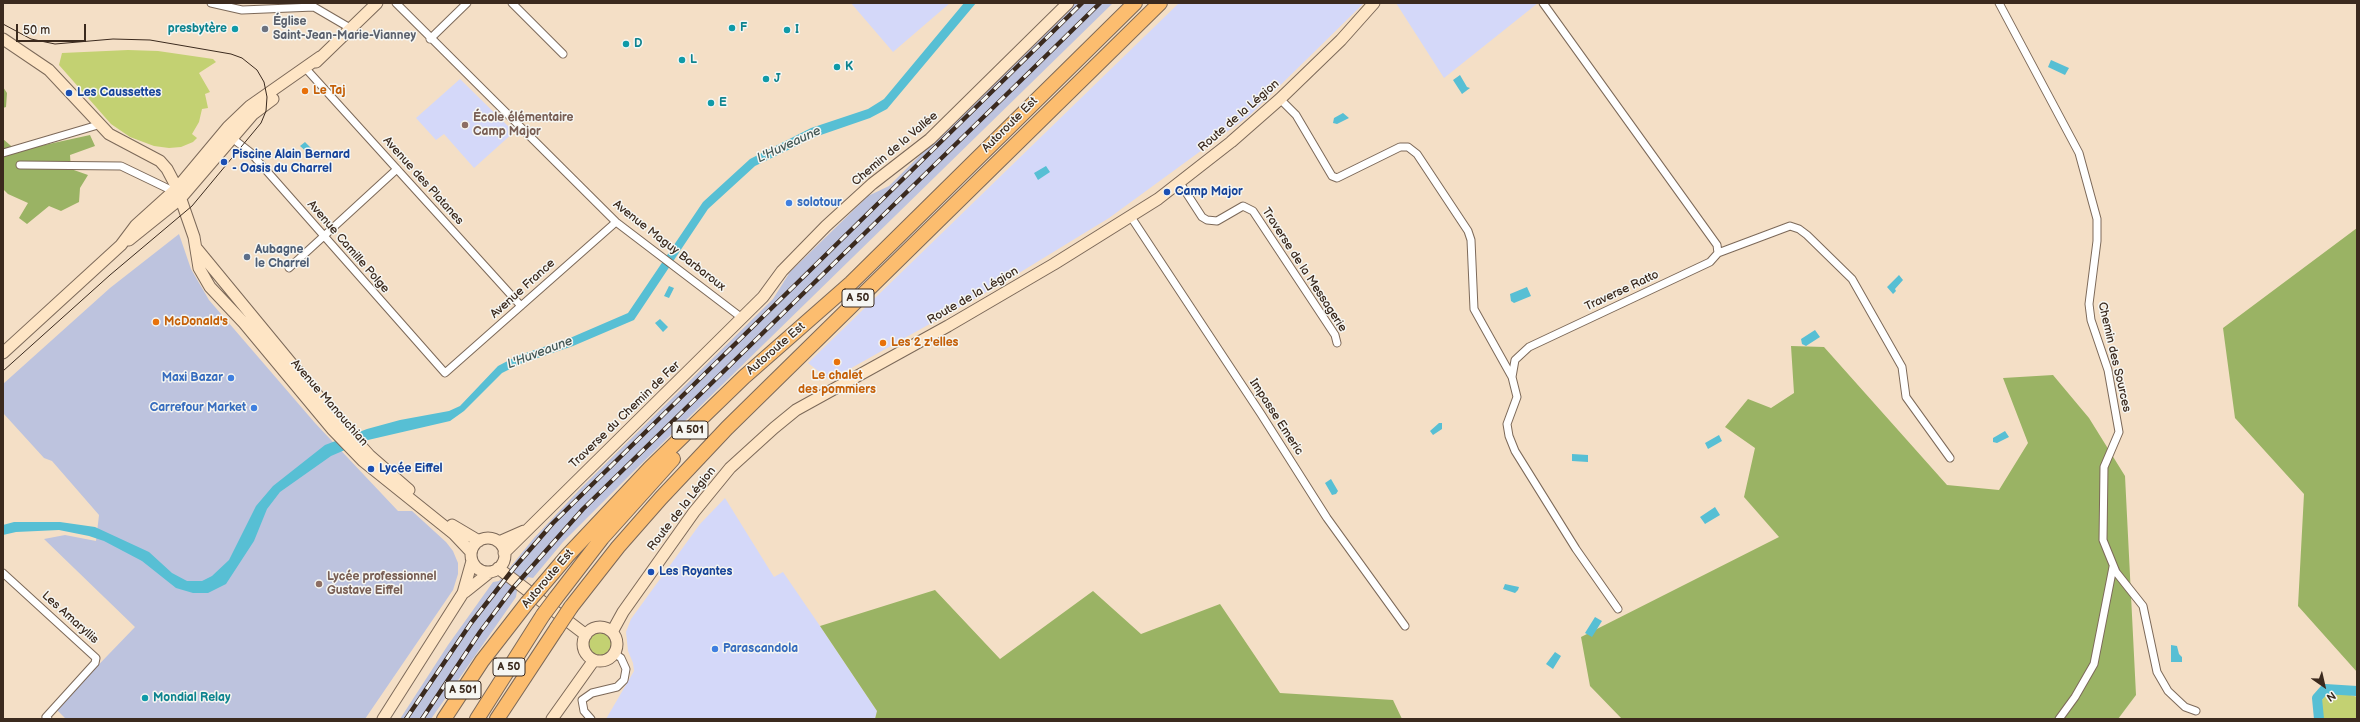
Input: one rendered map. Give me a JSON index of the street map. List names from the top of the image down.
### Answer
{
  "streets": {
    "highway": ["Autoroute Est", "A 50", "A 501"],
    "main road": [
      "Route de la Légion",
      "Chemin de la Vallée",
      "Avenue Manouchian",
      "Traverse du Chemin de Fer"
    ],
    "street": [
      "Avenue des Platanes",
      "Avenue Maguy Barbaroux",
      "Avenue Camille Polge",
      "Traverse de la Messagerie",
      "Avenue France",
      "Traverse Ratto",
      "Chemin des Sources",
      "Impasse Emeric",
      "Les Amaryllis"
    ]
  },
  "crossings": [
    ["Route de la Légion", "Traverse de la Messagerie"],
    ["Route de la Légion", "Impasse Emeric"],
    ["Autoroute Est", "A 50"],
    ["Chemin de la Vallée", "Avenue Maguy Barbaroux"],
    ["Chemin de la Vallée", "Traverse du Chemin de Fer"],
    ["Avenue des Platanes", "Avenue France"],
    ["Avenue Maguy Barbaroux", "Avenue France"],
    ["Avenue Maguy Barbaroux", "Traverse du Chemin de Fer"],
    ["Avenue Camille Polge", "Avenue France"],
    ["Avenue Manouchian", "Traverse du Chemin de Fer"]
  ],
  "water": ["L'Huveaune"],
  "places": [
    "F",
    "presbytère",
    "Église Saint-Jean-Marie-Vianney",
    "I",
    "D",
    "L",
    "K",
    "J",
    "Le Taj",
    "Les Caussettes",
    "E",
    "École élémentaire Camp Major",
    "Piscine Alain Bernard - Oasis du Charrel",
    "Camp Major",
    "solotour",
    "Aubagne le Charrel",
    "McDonald's",
    "Les 2 z'elles",
    "Le chalet des pommiers",
    "Maxi Bazar",
    "Carrefour Market",
    "Lycée Eiffel",
    "Les Royantes",
    "Lycée professionnel Gustave Eiffel",
    "Parascandola",
    "Mondial Relay"
  ],
  "scale_bar": "50 m",
  "north": "bottom right"
}
